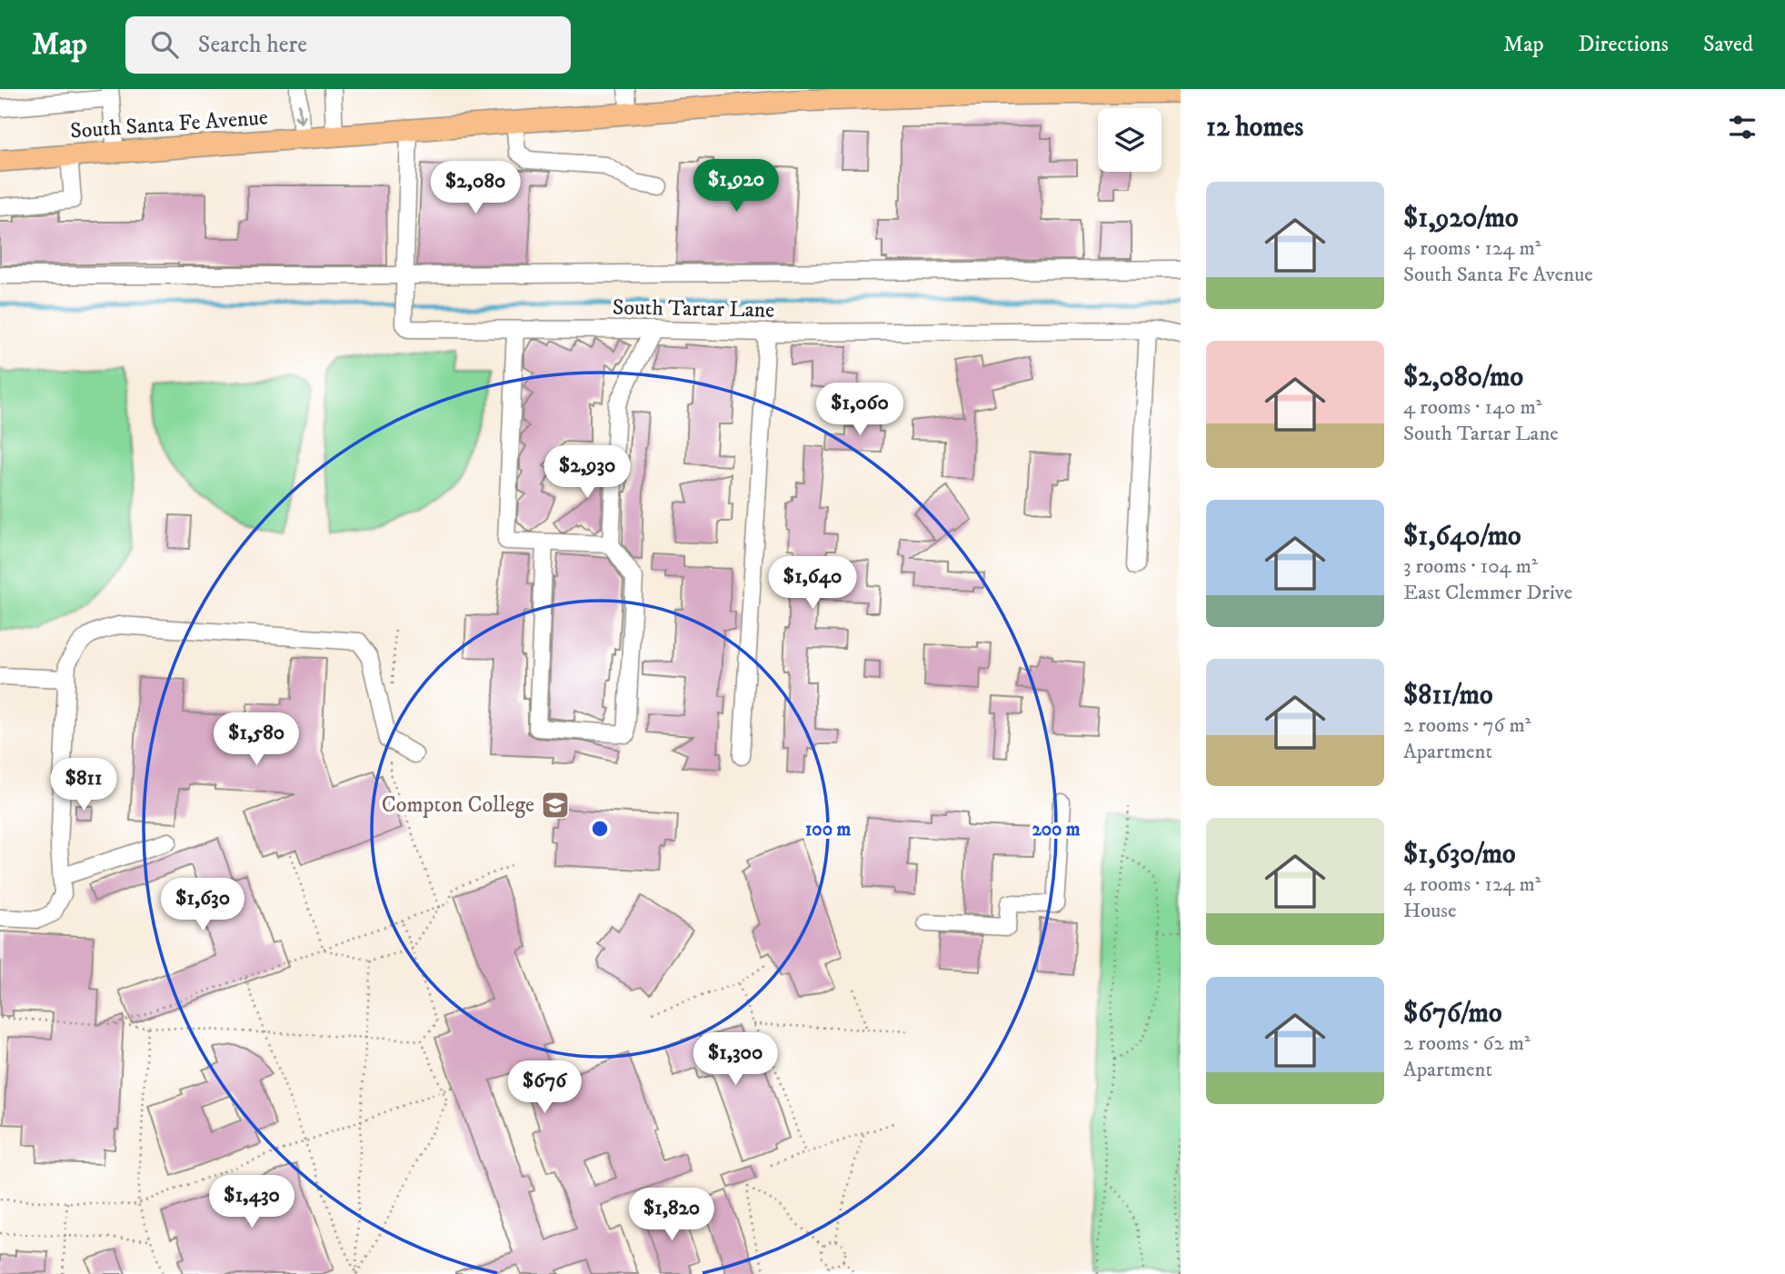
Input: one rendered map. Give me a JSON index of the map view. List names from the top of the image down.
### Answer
{
  "streets": {
    "main road": ["South Santa Fe Avenue"],
    "street": ["South Tartar Lane"]
  },
  "crossings": [
    ["South Santa Fe Avenue", "South Tartar Lane"]
  ],
  "places": {
    "school or university": ["Compton College"]
  },
  "page": {
    "header": "Map",
    "search": "Search here",
    "nav": ["Map", "Directions", "Saved"],
    "heading": "12 homes",
    "price": [
      "$1,920",
      "$2,080",
      "$1,060",
      "$2,930",
      "$1,640",
      "$1,580",
      "$811",
      "$1,630",
      "$1,300",
      "$676",
      "$1,430",
      "$1,820"
    ],
    "list": [
      {
        "name": "$1,920/mo",
        "note": "4 rooms · 124 m² · South Santa Fe Avenue"
      },
      {
        "name": "$2,080/mo",
        "note": "4 rooms · 140 m² · South Tartar Lane"
      },
      {
        "name": "$1,640/mo",
        "note": "3 rooms · 104 m² · East Clemmer Drive"
      },
      {
        "name": "$811/mo",
        "note": "2 rooms · 76 m² · Apartment"
      },
      {
        "name": "$1,630/mo",
        "note": "4 rooms · 124 m² · House"
      },
      {
        "name": "$676/mo",
        "note": "2 rooms · 62 m² · Apartment"
      }
    ]
  },
  "rings": ["100 m", "200 m"]
}
